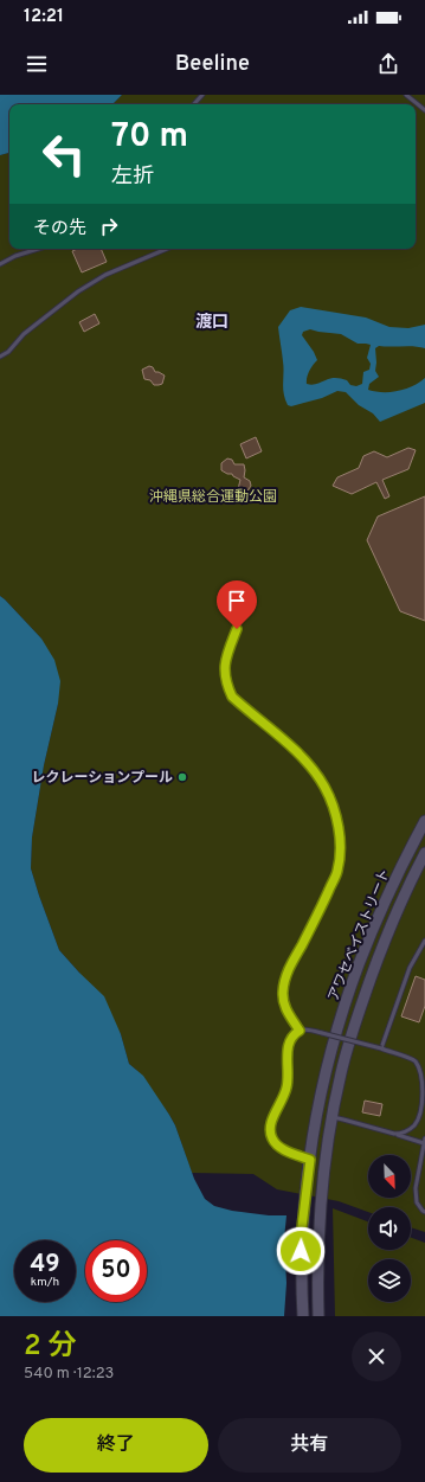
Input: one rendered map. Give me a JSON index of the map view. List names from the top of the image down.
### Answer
{
  "streets": {
    "main road": ["アワセベイストリート"]
  },
  "districts": ["渡口"],
  "parks": ["沖縄県総合運動公園"],
  "places": ["レクレーションプール"],
  "north": "bottom right",
  "page": {
    "status": "12:21",
    "header": "Beeline",
    "turn": ["70 m", "左折"],
    "then": "その先",
    "speed": "49 km/h",
    "limit": "50",
    "heading": ["2 分", "540 m · 12:23"],
    "buttons": ["終了", "共有"]
  }
}
